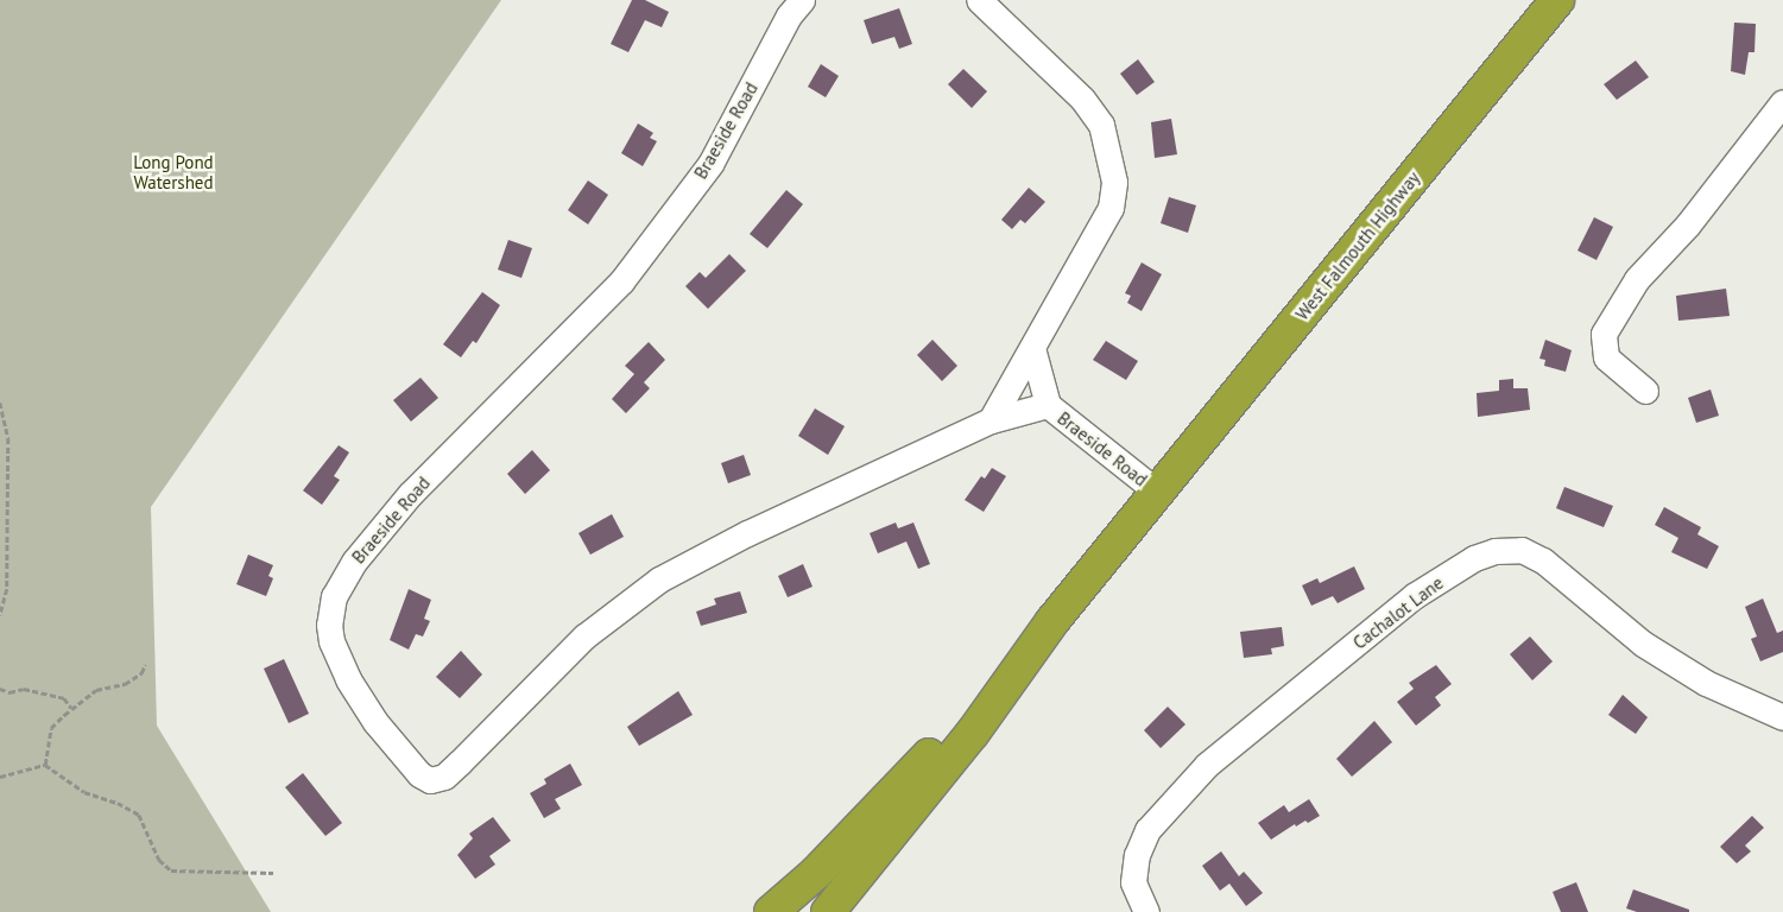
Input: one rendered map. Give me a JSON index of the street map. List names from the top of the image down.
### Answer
{
  "streets": {
    "highway": ["West Falmouth Highway"],
    "street": ["Braeside Road", "Cachalot Lane"]
  },
  "crossings": [
    ["Braeside Road", "West Falmouth Highway"]
  ],
  "parks": ["Long Pond Watershed"]
}
